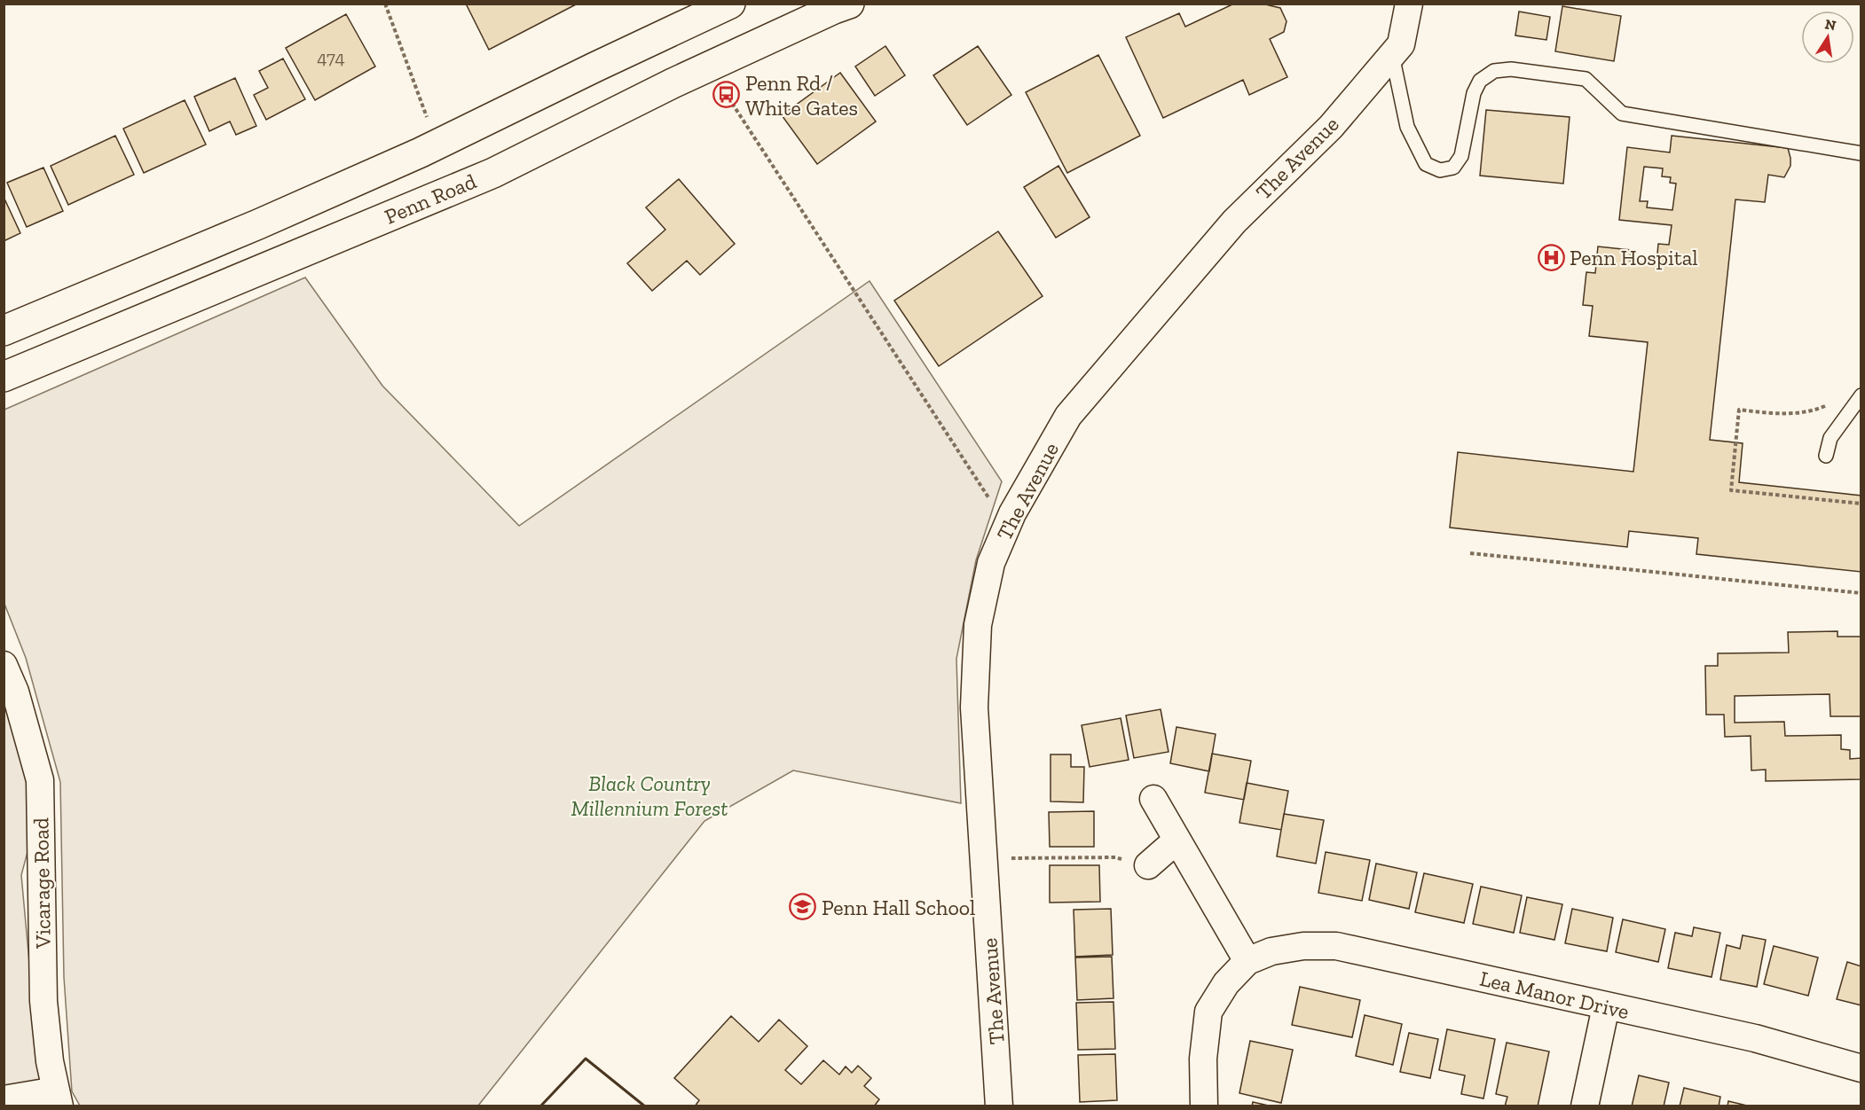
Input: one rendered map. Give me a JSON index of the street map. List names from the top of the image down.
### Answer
{
  "streets": {
    "highway": ["Penn Road"],
    "street": ["The Avenue", "Vicarage Road", "Lea Manor Drive"]
  },
  "parks": ["Black Country Millennium Forest"],
  "places": {
    "bus stop": ["Penn Rd / White Gates"],
    "hospital": ["Penn Hospital"],
    "school or university": ["Penn Hall School"]
  },
  "house_numbers": ["474"],
  "north": "top"
}
